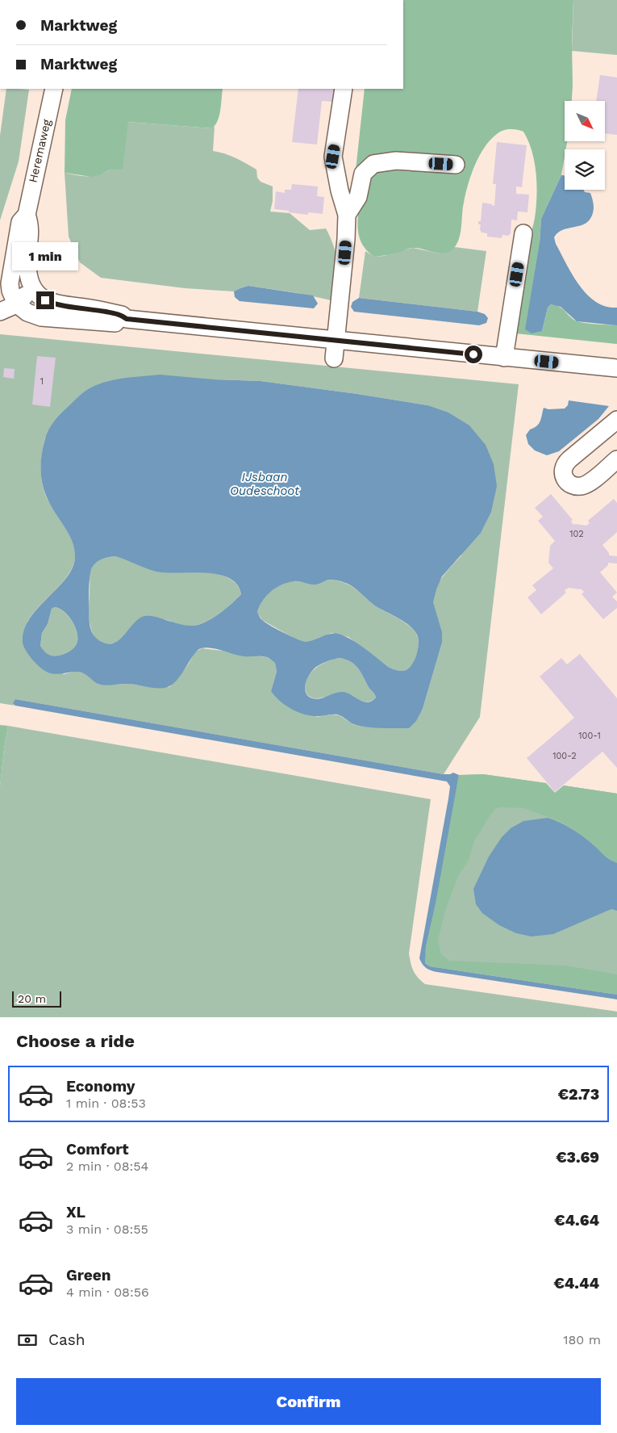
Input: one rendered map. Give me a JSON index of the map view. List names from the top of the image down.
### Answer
{
  "streets": {
    "street": ["Heremaweg"]
  },
  "water": ["IJsbaan Oudeschoot"],
  "house_numbers": [
    "1",
    "102",
    "100-1",
    "100-2"
  ],
  "scale_bar": "20 m",
  "north": "bottom right",
  "page": {
    "banner": ["Marktweg", "Marktweg"],
    "bubble": "1 min",
    "scale": "20 m",
    "heading": "Choose a ride",
    "list": [
      {
        "name": "Economy",
        "note": "1 min · 08:53",
        "value": "€2.73"
      },
      {
        "name": "Comfort",
        "note": "2 min · 08:54",
        "value": "€3.69"
      },
      {
        "name": "XL",
        "note": "3 min · 08:55",
        "value": "€4.64"
      },
      {
        "name": "Green",
        "note": "4 min · 08:56",
        "value": "€4.44"
      }
    ],
    "pay": ["Cash", "180 m"],
    "buttons": "Confirm"
  }
}
